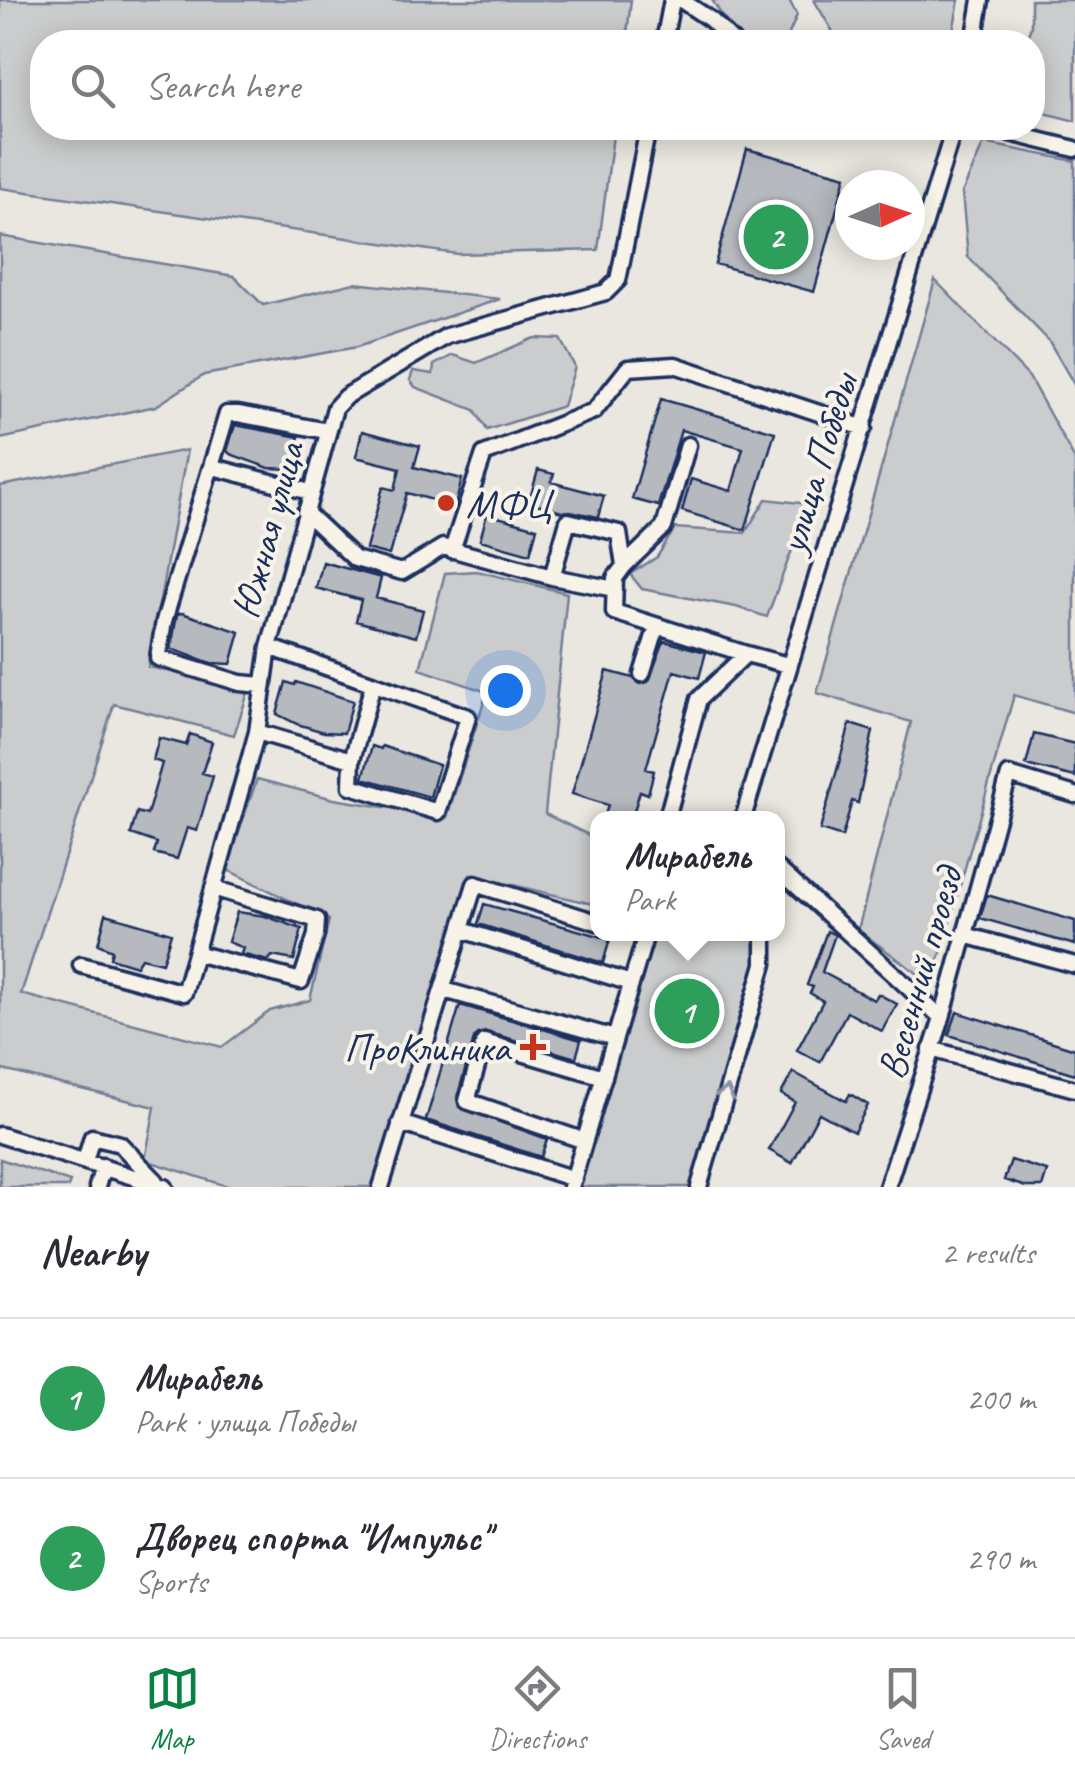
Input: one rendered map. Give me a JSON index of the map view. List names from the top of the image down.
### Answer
{
  "streets": {
    "street": ["улица Победы", "Южная улица", "Весенний проезд"]
  },
  "places": {
    "other": ["МФЦ"],
    "health": ["ПроКлиника"]
  },
  "north": "right",
  "page": {
    "search": "Search here",
    "pins": ["2", "1"],
    "popup": ["Мирабель", "Park"],
    "heading": ["Nearby", "2 results"],
    "list": [
      {
        "mark": "1",
        "name": "Мирабель",
        "note": "Park · улица Победы",
        "value": "200 m"
      },
      {
        "mark": "2",
        "name": "Дворец спорта \"Импульс\"",
        "note": "Sports",
        "value": "290 m"
      }
    ],
    "nav": ["Map", "Directions", "Saved"]
  }
}
